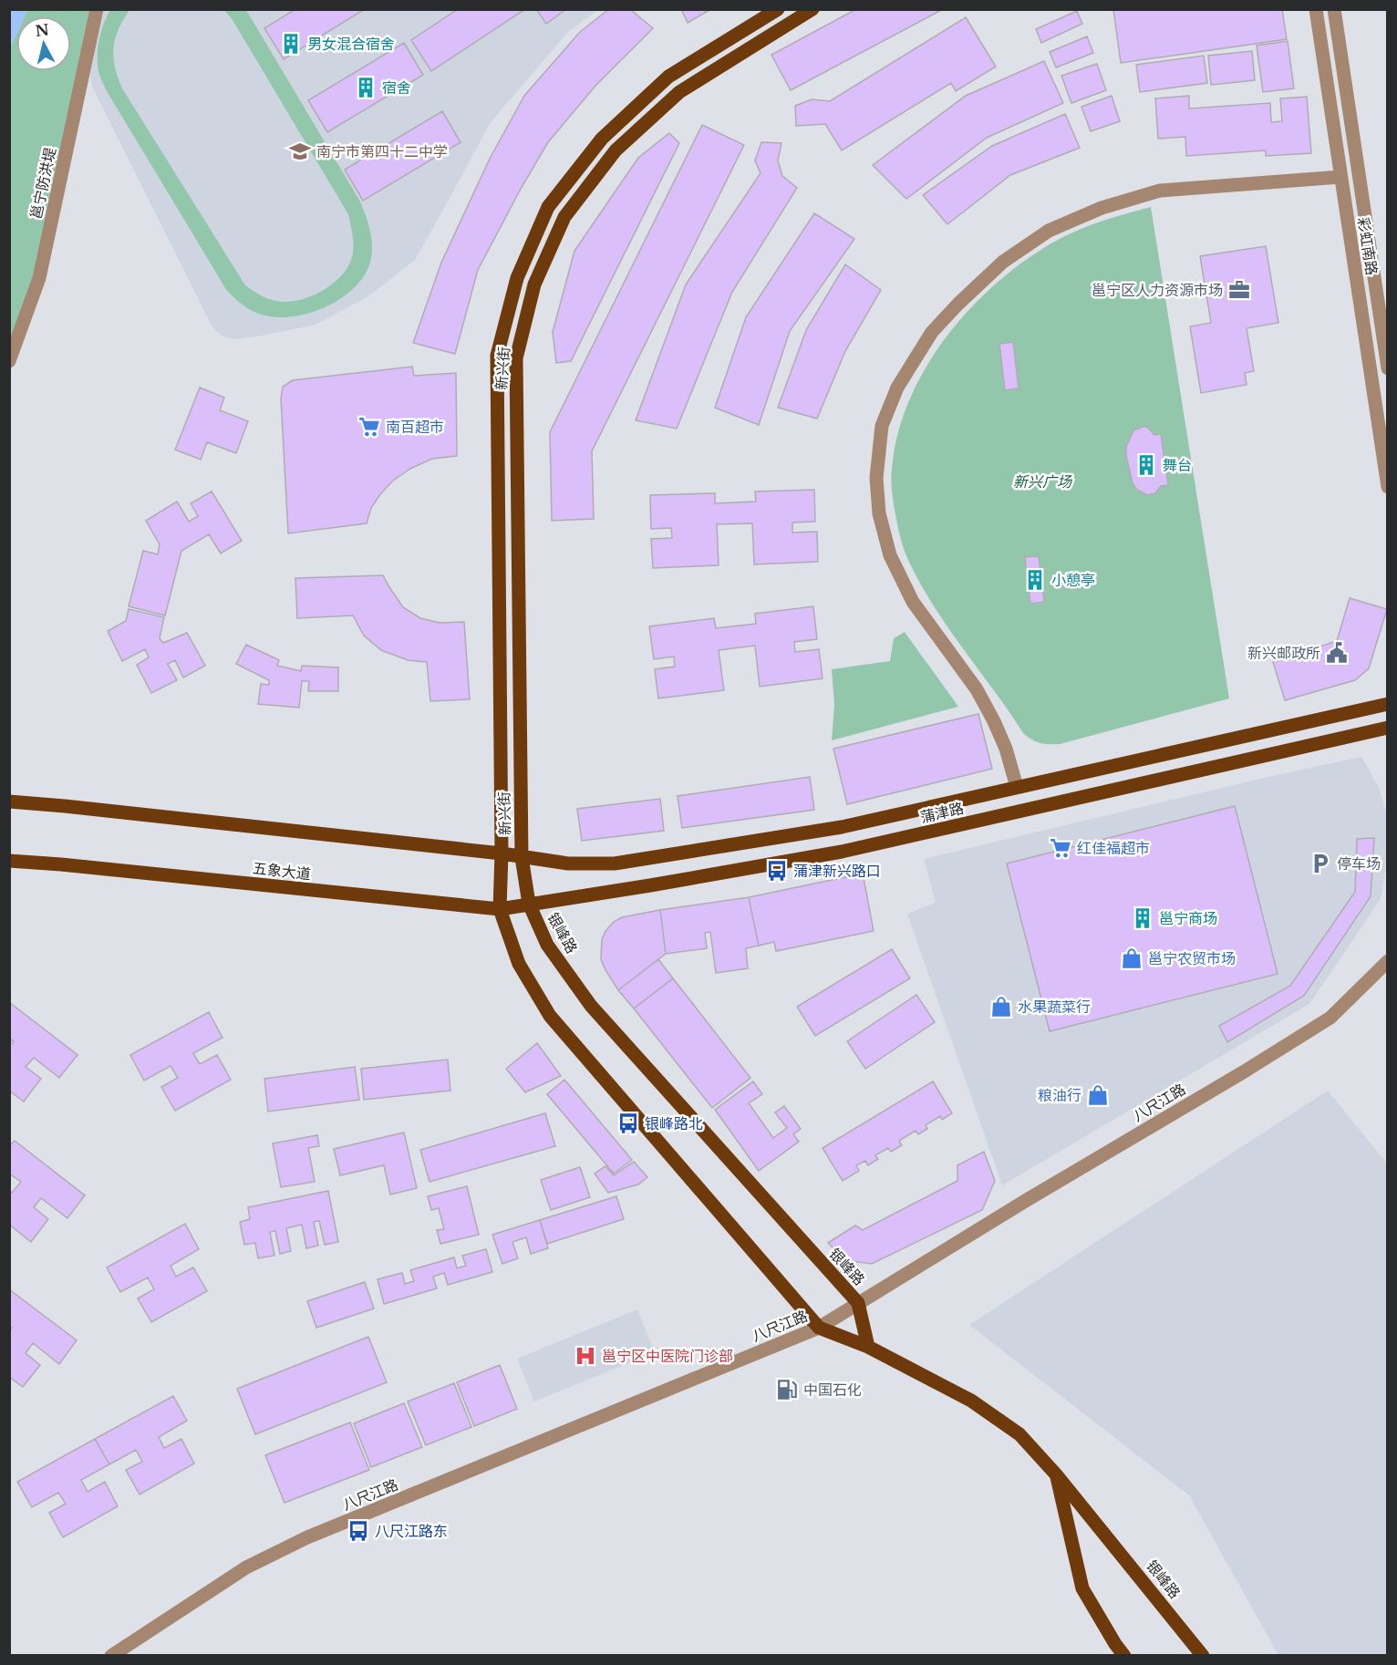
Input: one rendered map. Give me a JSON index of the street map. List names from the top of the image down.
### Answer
{
  "streets": {
    "main road": [
      "新兴街",
      "蒲津路",
      "五象大道",
      "银峰路"
    ],
    "street": ["邕宁防洪堤", "彩虹南路", "八尺江路"]
  },
  "crossings": [
    ["新兴街", "蒲津路"],
    ["新兴街", "五象大道"],
    ["新兴街", "银峰路"],
    ["蒲津路", "五象大道"],
    ["蒲津路", "银峰路"],
    ["银峰路", "八尺江路"]
  ],
  "parks": ["新兴广场"],
  "places": {
    "building": [
      "男女混合宿舍",
      "宿舍",
      "舞台",
      "小憩亭",
      "邕宁商场"
    ],
    "school or university": ["南宁市第四十二中学"],
    "office": ["邕宁区人力资源市场"],
    "supermarket": ["南百超市", "红佳福超市"],
    "public building": ["新兴邮政所"],
    "parking": ["停车场"],
    "bus stop": ["蒲津新兴路口", "银峰路北", "八尺江路东"],
    "shop": ["邕宁农贸市场", "水果蔬菜行", "粮油行"],
    "hospital": ["邕宁区中医院门诊部"],
    "fuel station": ["中国石化"]
  },
  "north": "top"
}
